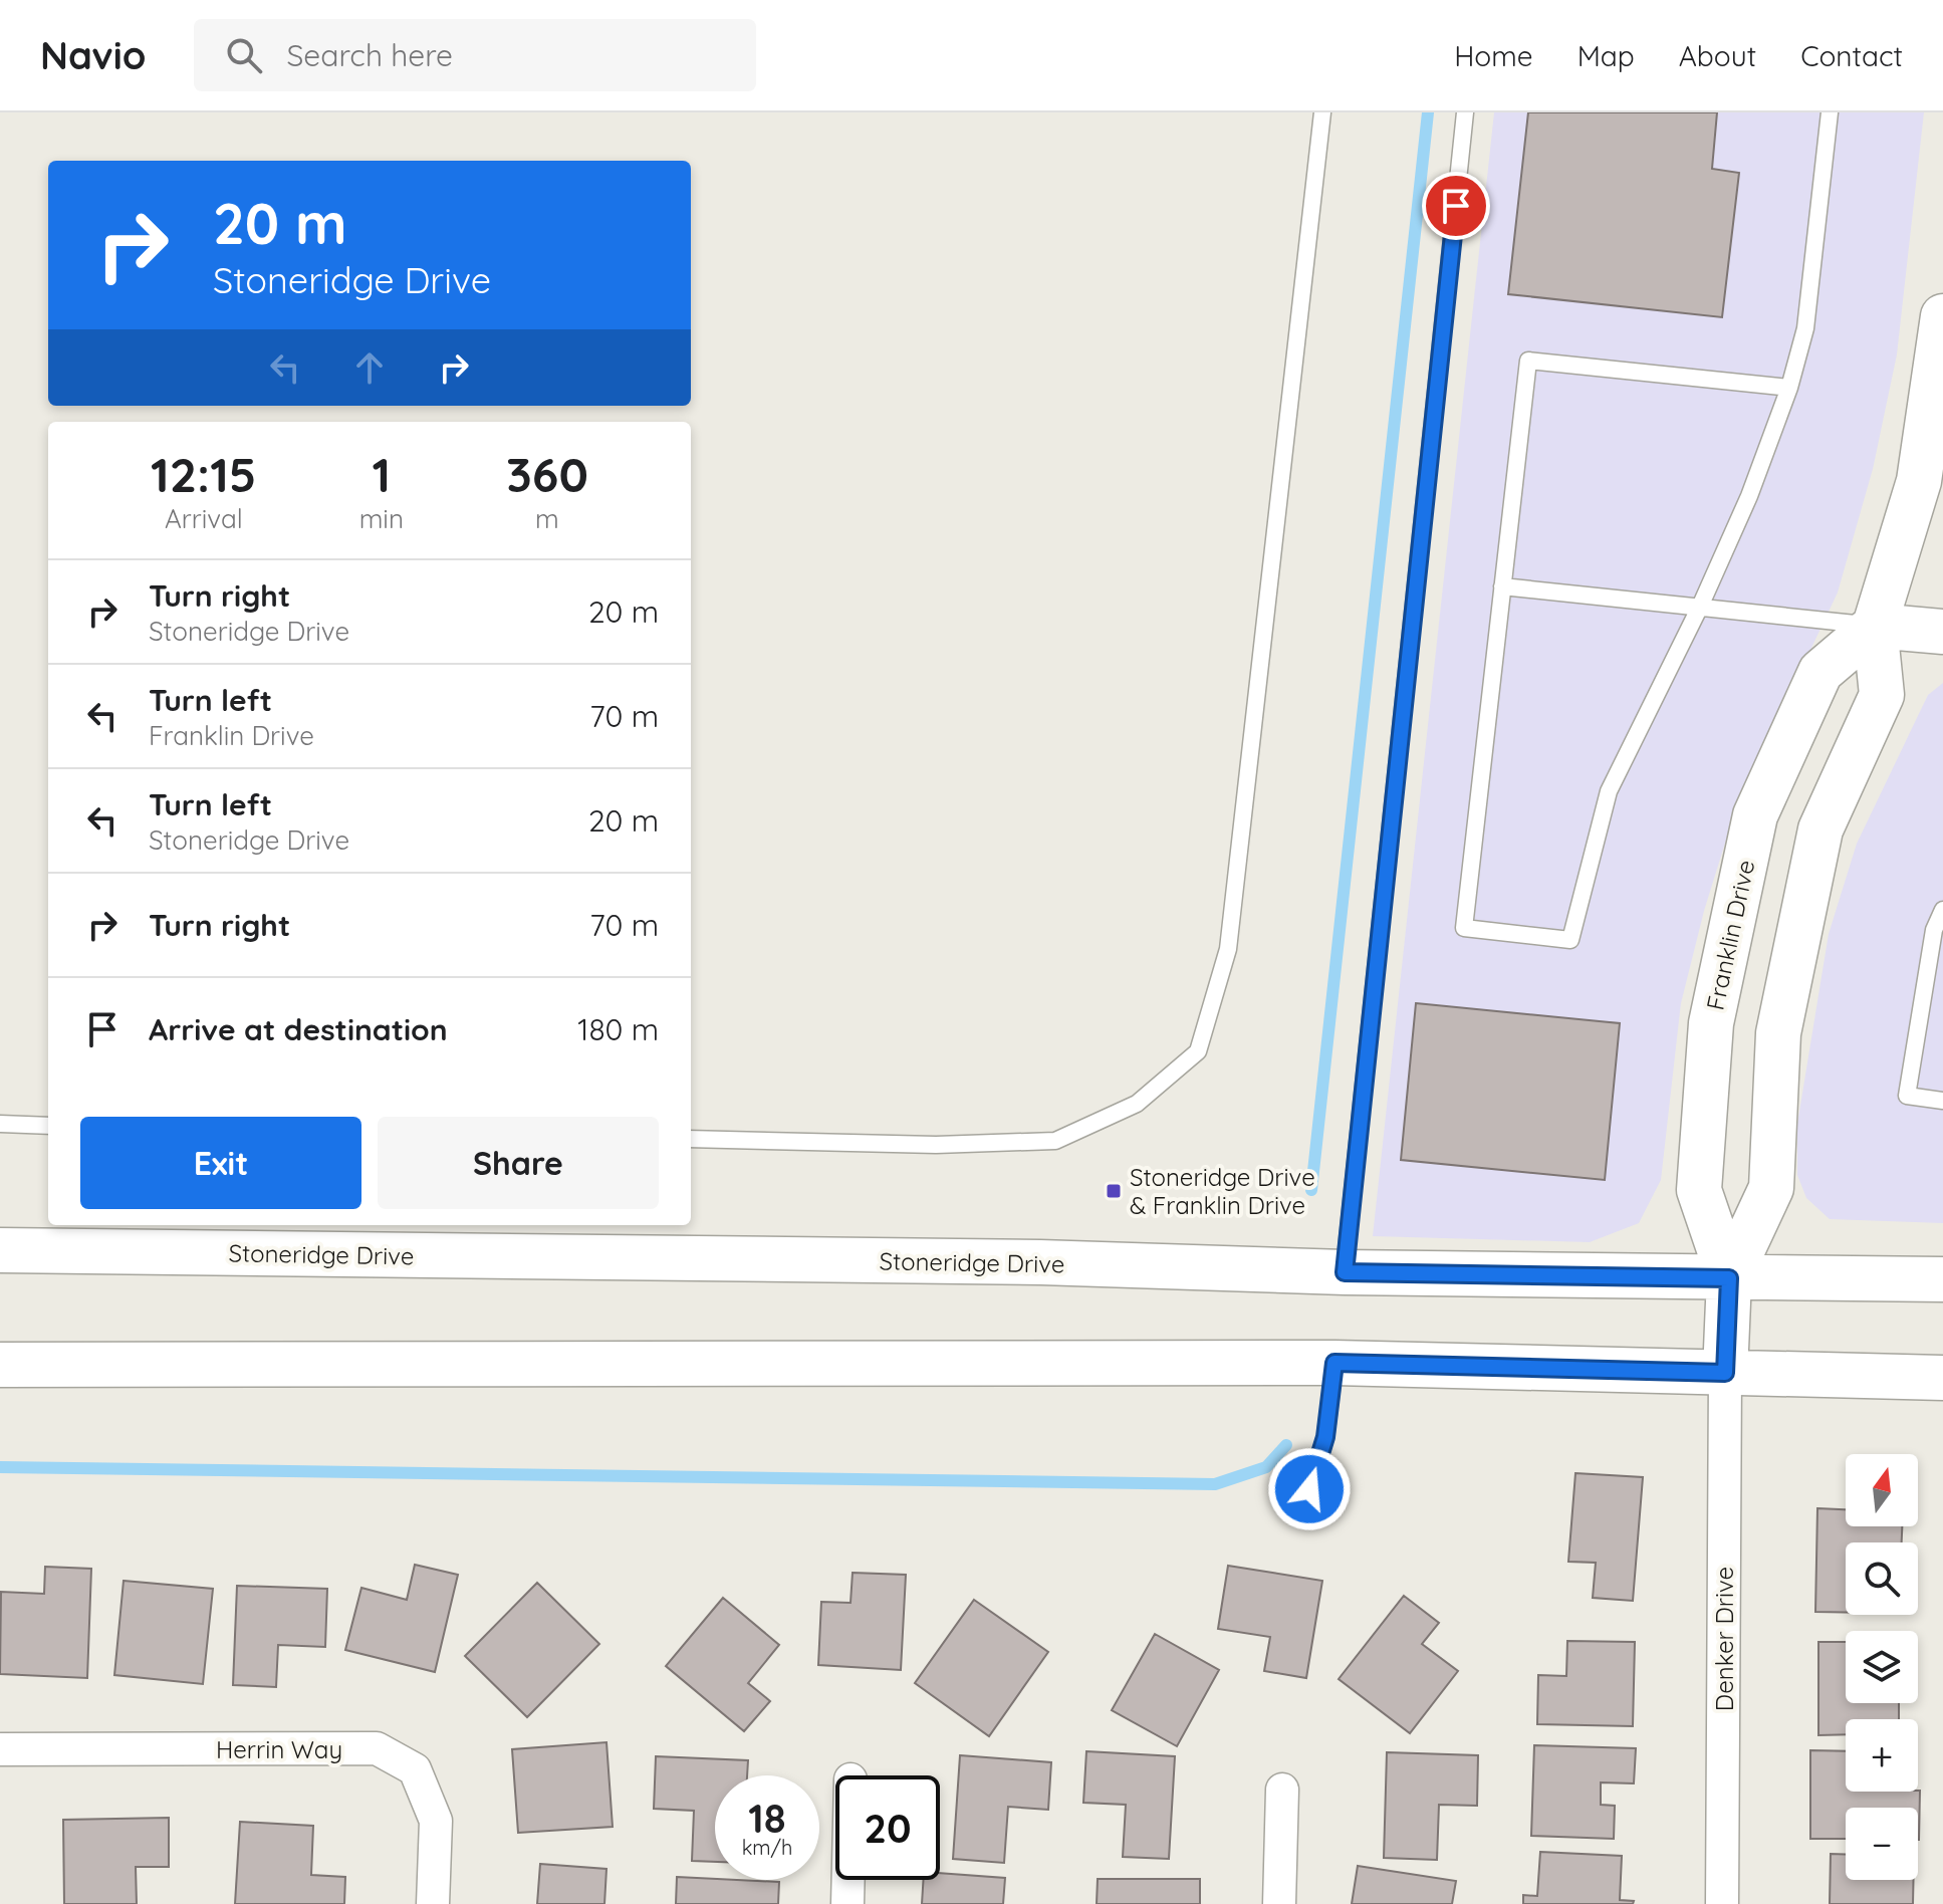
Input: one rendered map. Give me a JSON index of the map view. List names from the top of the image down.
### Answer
{
  "streets": {
    "main road": ["Franklin Drive", "Stoneridge Drive"],
    "street": ["Denker Drive", "Herrin Way"]
  },
  "crossings": [
    ["Franklin Drive", "Stoneridge Drive"],
    ["Franklin Drive", "Denker Drive"]
  ],
  "places": {
    "transit": ["Stoneridge Drive & Franklin Drive"]
  },
  "north": "top",
  "page": {
    "header": "Navio",
    "search": "Search here",
    "nav": [
      "Home",
      "Map",
      "About",
      "Contact"
    ],
    "turn": ["20 m", "Stoneridge Drive"],
    "eta": [
      "12:15",
      "Arrival",
      "1",
      "min",
      "360",
      "m"
    ],
    "list": [
      {
        "name": "Turn right",
        "note": "Stoneridge Drive",
        "value": "20 m"
      },
      {
        "name": "Turn left",
        "note": "Franklin Drive",
        "value": "70 m"
      },
      {
        "name": "Turn left",
        "note": "Stoneridge Drive",
        "value": "20 m"
      },
      {
        "name": "Turn right",
        "value": "70 m"
      },
      {
        "name": "Arrive at destination",
        "value": "180 m"
      }
    ],
    "buttons": ["Exit", "Share"],
    "map_buttons": ["+", "−"],
    "speed": "18 km/h",
    "limit": "20"
  }
}
